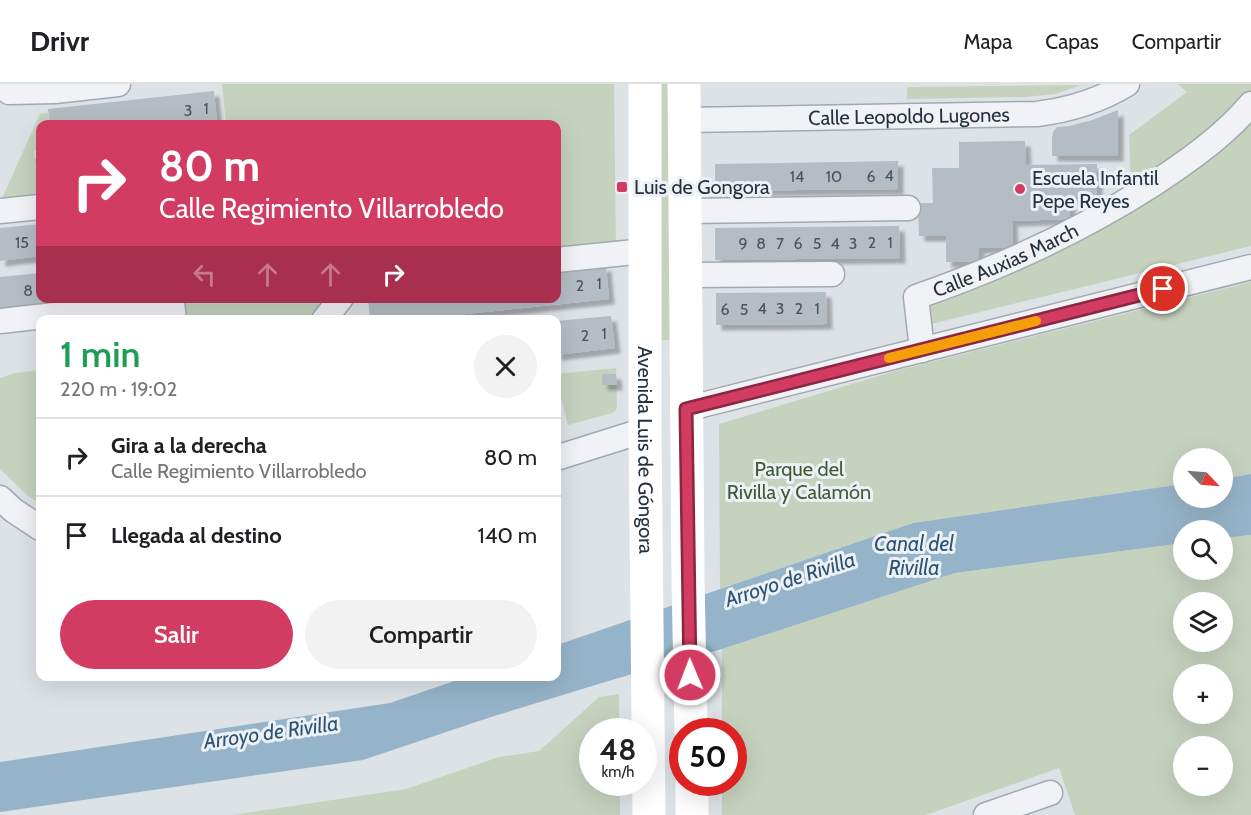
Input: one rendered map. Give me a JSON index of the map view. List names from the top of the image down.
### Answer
{
  "streets": {
    "main road": ["Avenida Luis de Góngora"],
    "street": ["Calle Leopoldo Lugones", "Calle Auxias March"]
  },
  "crossings": [
    ["Calle Leopoldo Lugones", "Avenida Luis de Góngora"]
  ],
  "water": ["Canal del Rivilla", "Arroyo de Rivilla"],
  "parks": ["Parque del Rivilla y Calamón"],
  "places": {
    "transit": ["Luis de Gongora"],
    "other": ["Escuela Infantil Pepe Reyes"]
  },
  "house_numbers": [
    "1",
    "3",
    "4",
    "14",
    "10",
    "6",
    "15",
    "2",
    "1",
    "9",
    "8",
    "7",
    "6",
    "5",
    "4",
    "3",
    "1",
    "2",
    "8",
    "4",
    "3",
    "2",
    "1",
    "6",
    "5",
    "1",
    "2"
  ],
  "north": "bottom right",
  "page": {
    "header": "Drivr",
    "nav": ["Mapa", "Capas", "Compartir"],
    "turn": ["80 m", "Calle Regimiento Villarrobledo"],
    "heading": ["1 min", "220 m · 19:02"],
    "list": [
      {
        "name": "Gira a la derecha",
        "note": "Calle Regimiento Villarrobledo",
        "value": "80 m"
      },
      {
        "name": "Llegada al destino",
        "value": "140 m"
      }
    ],
    "map_buttons": ["+", "−"],
    "buttons": ["Salir", "Compartir"],
    "speed": "48 km/h",
    "limit": "50"
  }
}
